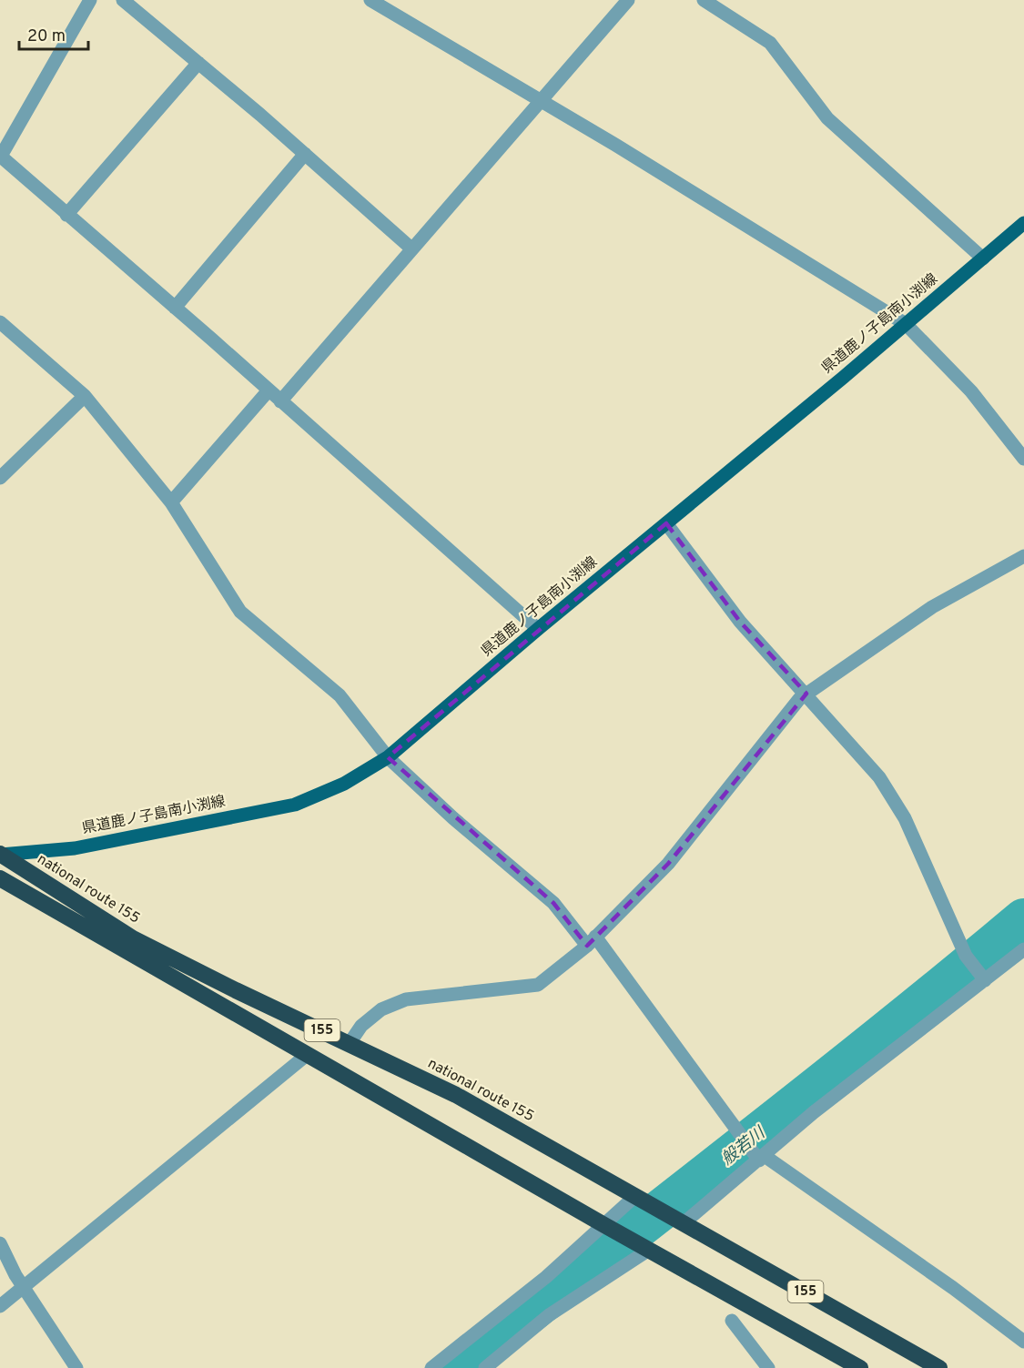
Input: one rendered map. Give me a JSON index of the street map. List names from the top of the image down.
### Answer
{
  "streets": {
    "highway": ["national route 155", "155"],
    "main road": ["県道鹿ノ子島南小渕線"]
  },
  "crossings": [
    ["県道鹿ノ子島南小渕線", "national route 155"]
  ],
  "water": ["般若川"],
  "scale_bar": "20 m"
}
